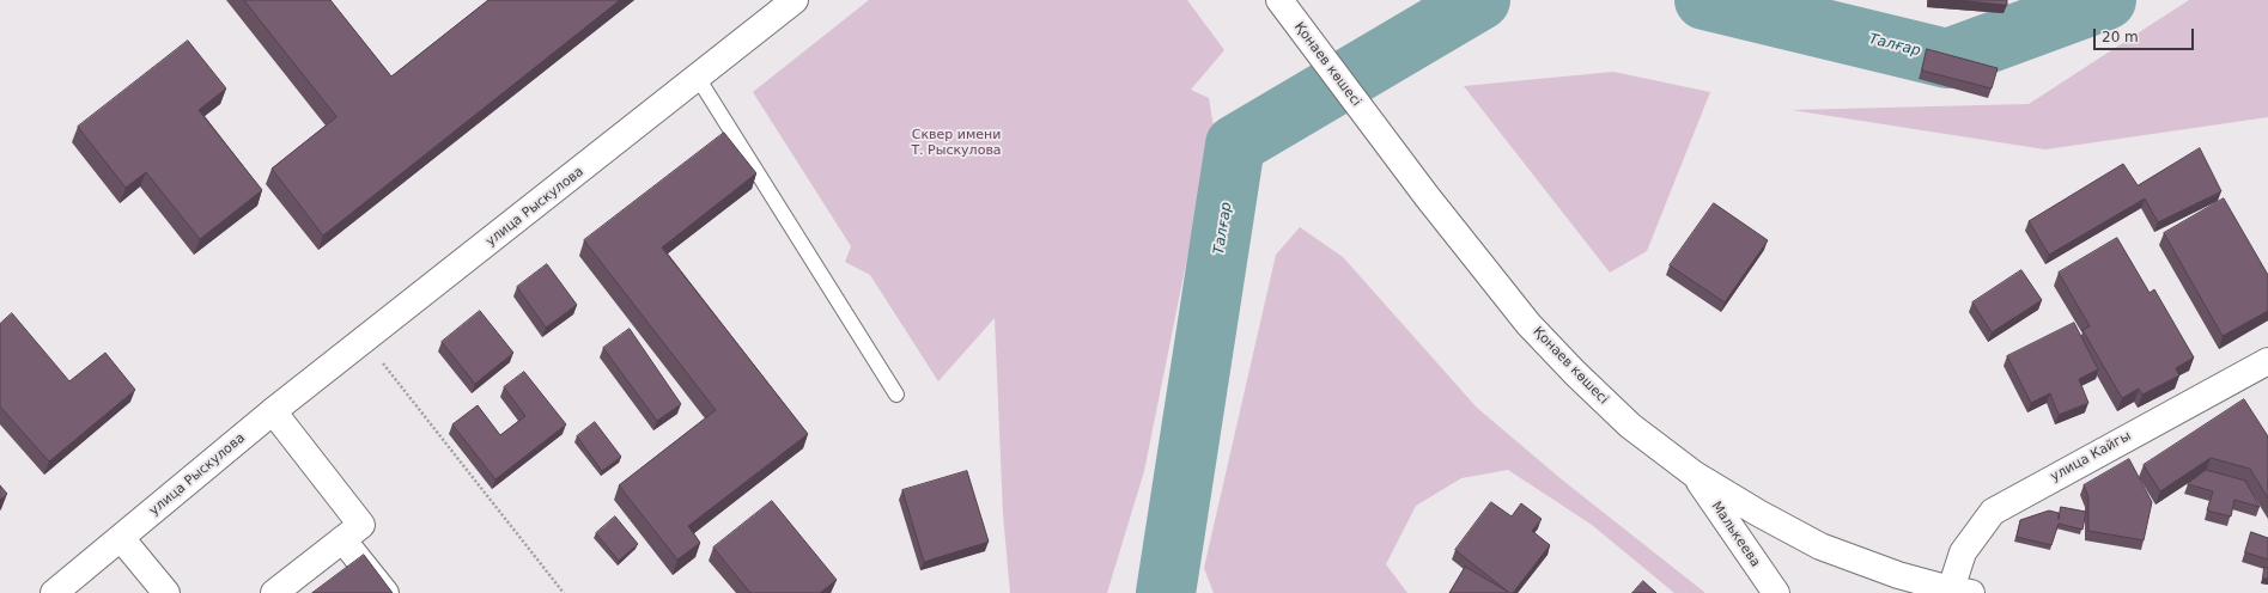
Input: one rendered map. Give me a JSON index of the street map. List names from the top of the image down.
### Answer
{
  "streets": {
    "main road": [
      "Қонаев көшесі",
      "улица Рыскулова",
      "улица Кайгы",
      "Малькеева"
    ]
  },
  "crossings": [
    ["Қонаев көшесі", "улица Кайгы"],
    ["Қонаев көшесі", "Малькеева"]
  ],
  "water": ["Талғар"],
  "parks": ["Сквер имени Т. Рыскулова"],
  "scale_bar": "20 m"
}
